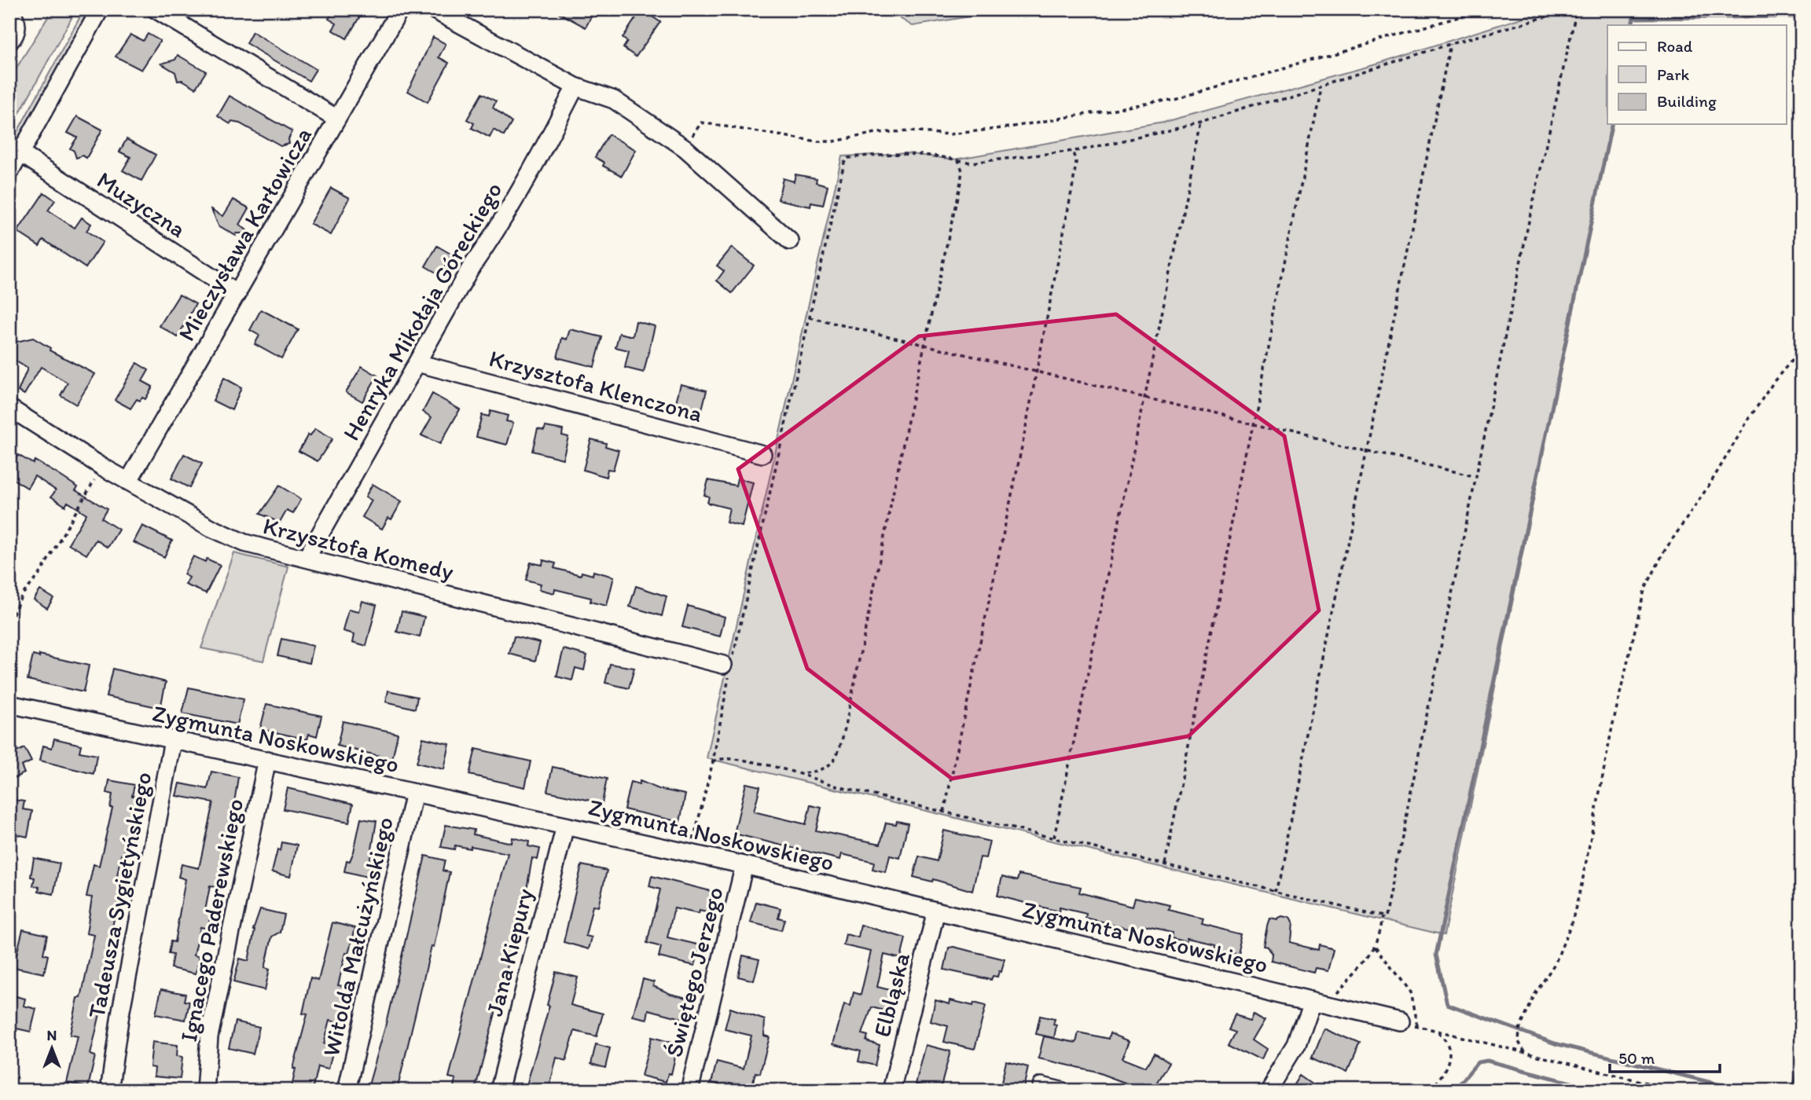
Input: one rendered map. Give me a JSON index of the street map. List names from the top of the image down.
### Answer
{
  "streets": {
    "street": [
      "Muzyczna",
      "Mieczysława Karłowicza",
      "Henryka Mikołaja Góreckiego",
      "Krzysztofa Klenczona",
      "Krzysztofa Komedy",
      "Zygmunta Noskowskiego",
      "Tadeusza Sygietyńskiego",
      "Ignacego Paderewskiego",
      "Witolda Małcużyńskiego",
      "Jana Kiepury",
      "Świętego Jerzego",
      "Elbląska"
    ]
  },
  "crossings": [
    ["Muzyczna", "Mieczysława Karłowicza"],
    ["Mieczysława Karłowicza", "Krzysztofa Komedy"],
    ["Henryka Mikołaja Góreckiego", "Krzysztofa Klenczona"],
    ["Henryka Mikołaja Góreckiego", "Krzysztofa Komedy"],
    ["Zygmunta Noskowskiego", "Tadeusza Sygietyńskiego"],
    ["Zygmunta Noskowskiego", "Ignacego Paderewskiego"],
    ["Zygmunta Noskowskiego", "Witolda Małcużyńskiego"],
    ["Zygmunta Noskowskiego", "Jana Kiepury"],
    ["Zygmunta Noskowskiego", "Świętego Jerzego"],
    ["Zygmunta Noskowskiego", "Elbląska"]
  ],
  "legend": ["Road", "Park", "Building"],
  "scale_bar": "50 m",
  "north": "top"
}
